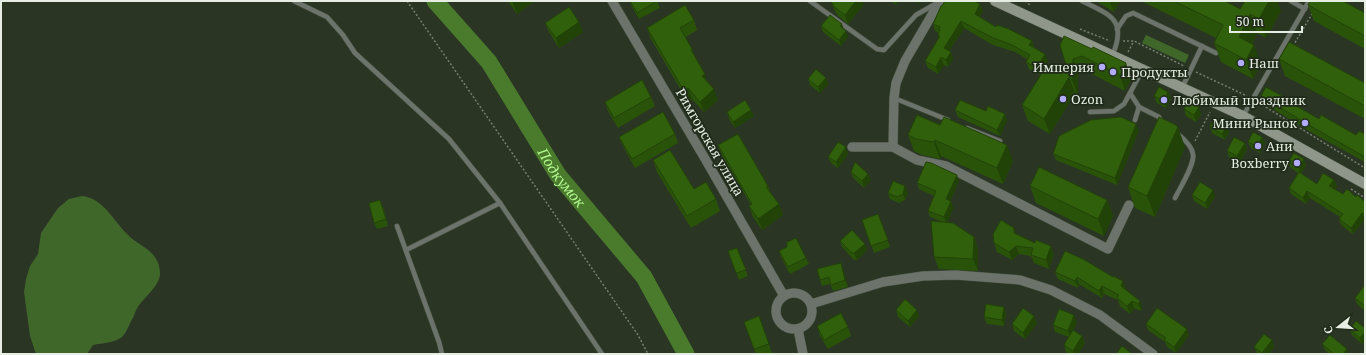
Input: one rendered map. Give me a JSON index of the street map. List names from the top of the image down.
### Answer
{
  "streets": {
    "street": ["Римгорская улица"]
  },
  "water": ["Подкумок"],
  "places": [
    "Наш",
    "Империя",
    "Продукты",
    "Ozon",
    "Любимый праздник",
    "Мини Рынок",
    "Ани",
    "Boxberry"
  ],
  "scale_bar": "50 m",
  "north": "left"
}
